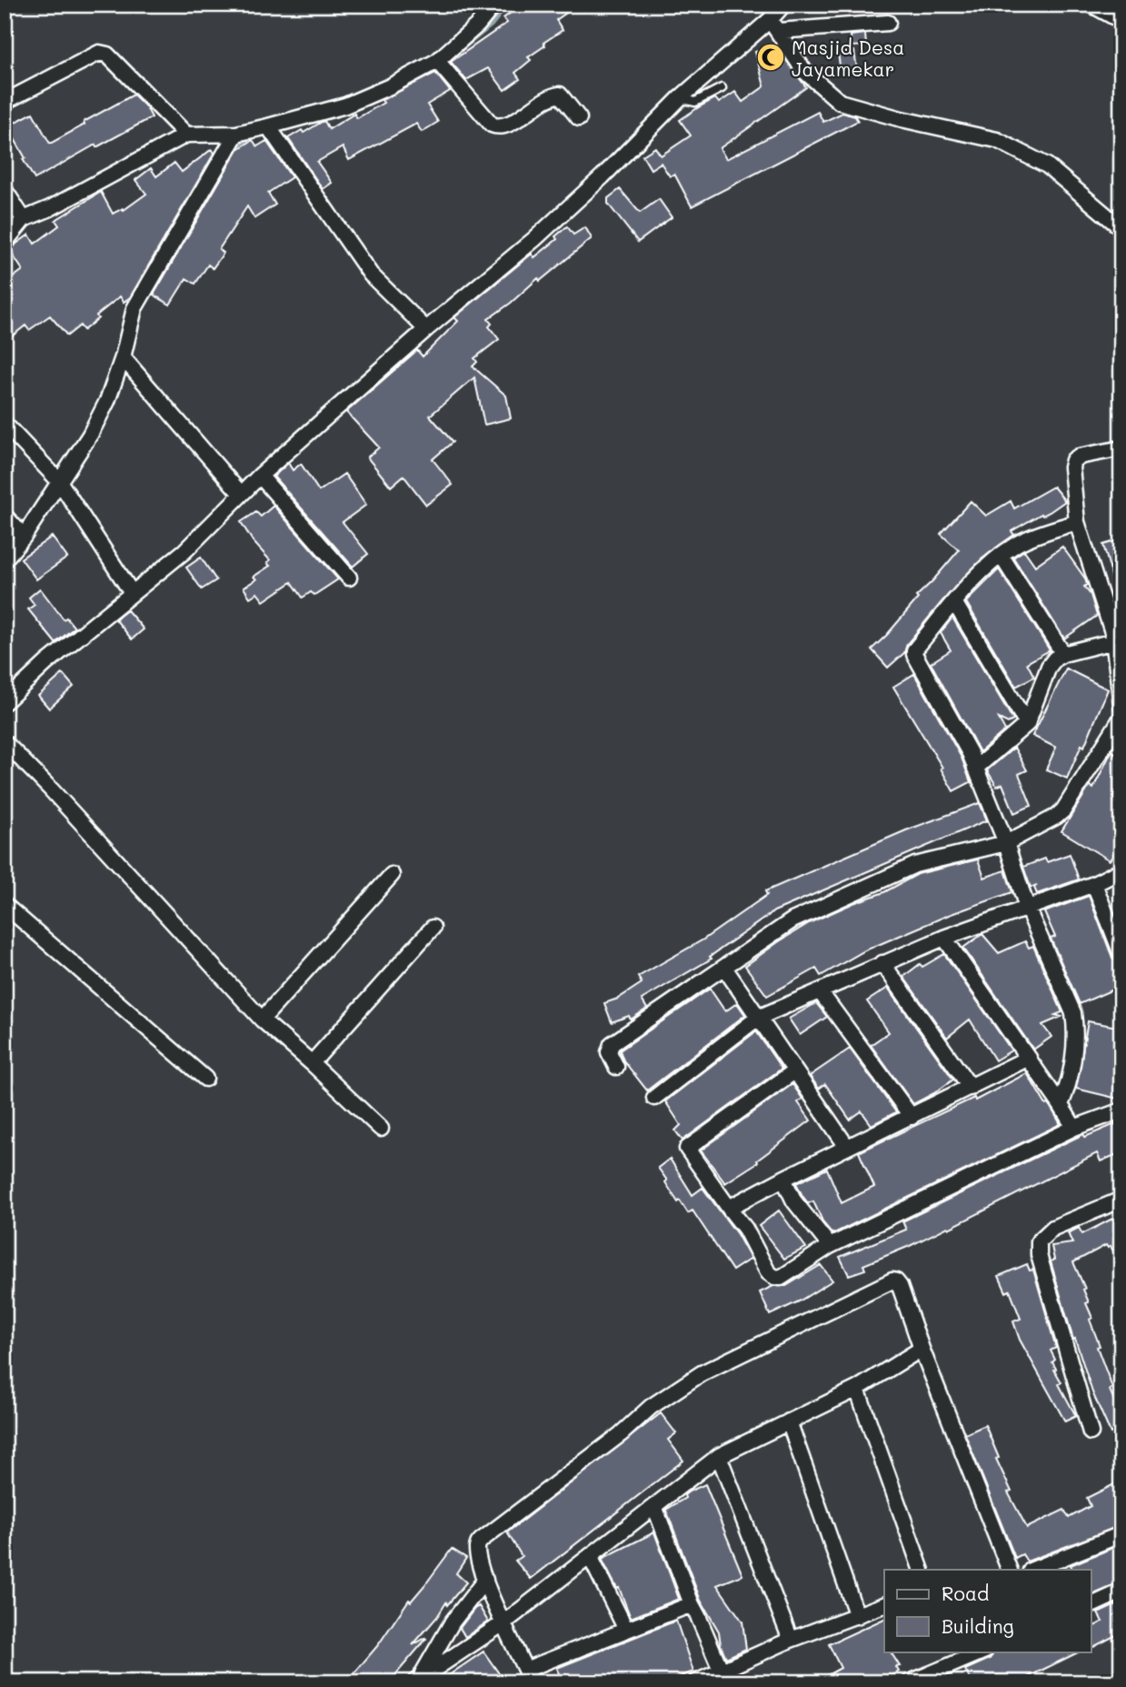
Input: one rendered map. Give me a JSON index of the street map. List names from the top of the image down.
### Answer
{
  "places": {
    "mosque": ["Masjid Desa Jayamekar"]
  },
  "legend": ["Road", "Building"]
}
